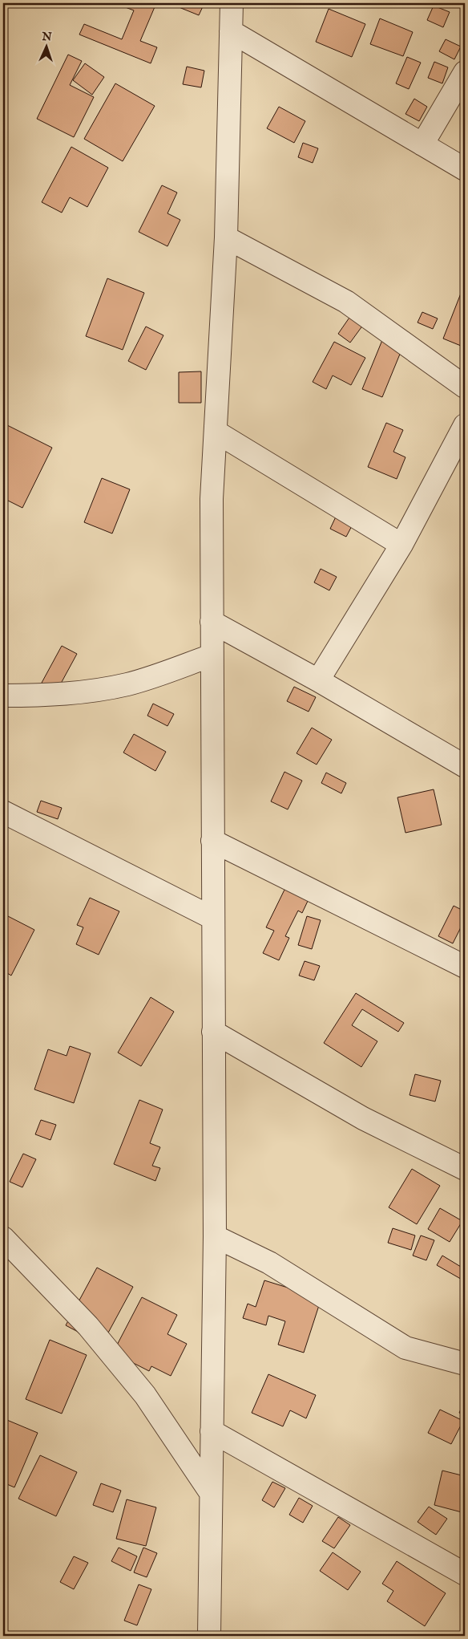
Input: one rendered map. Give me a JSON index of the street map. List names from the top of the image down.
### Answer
{
  "north": "top"
}
